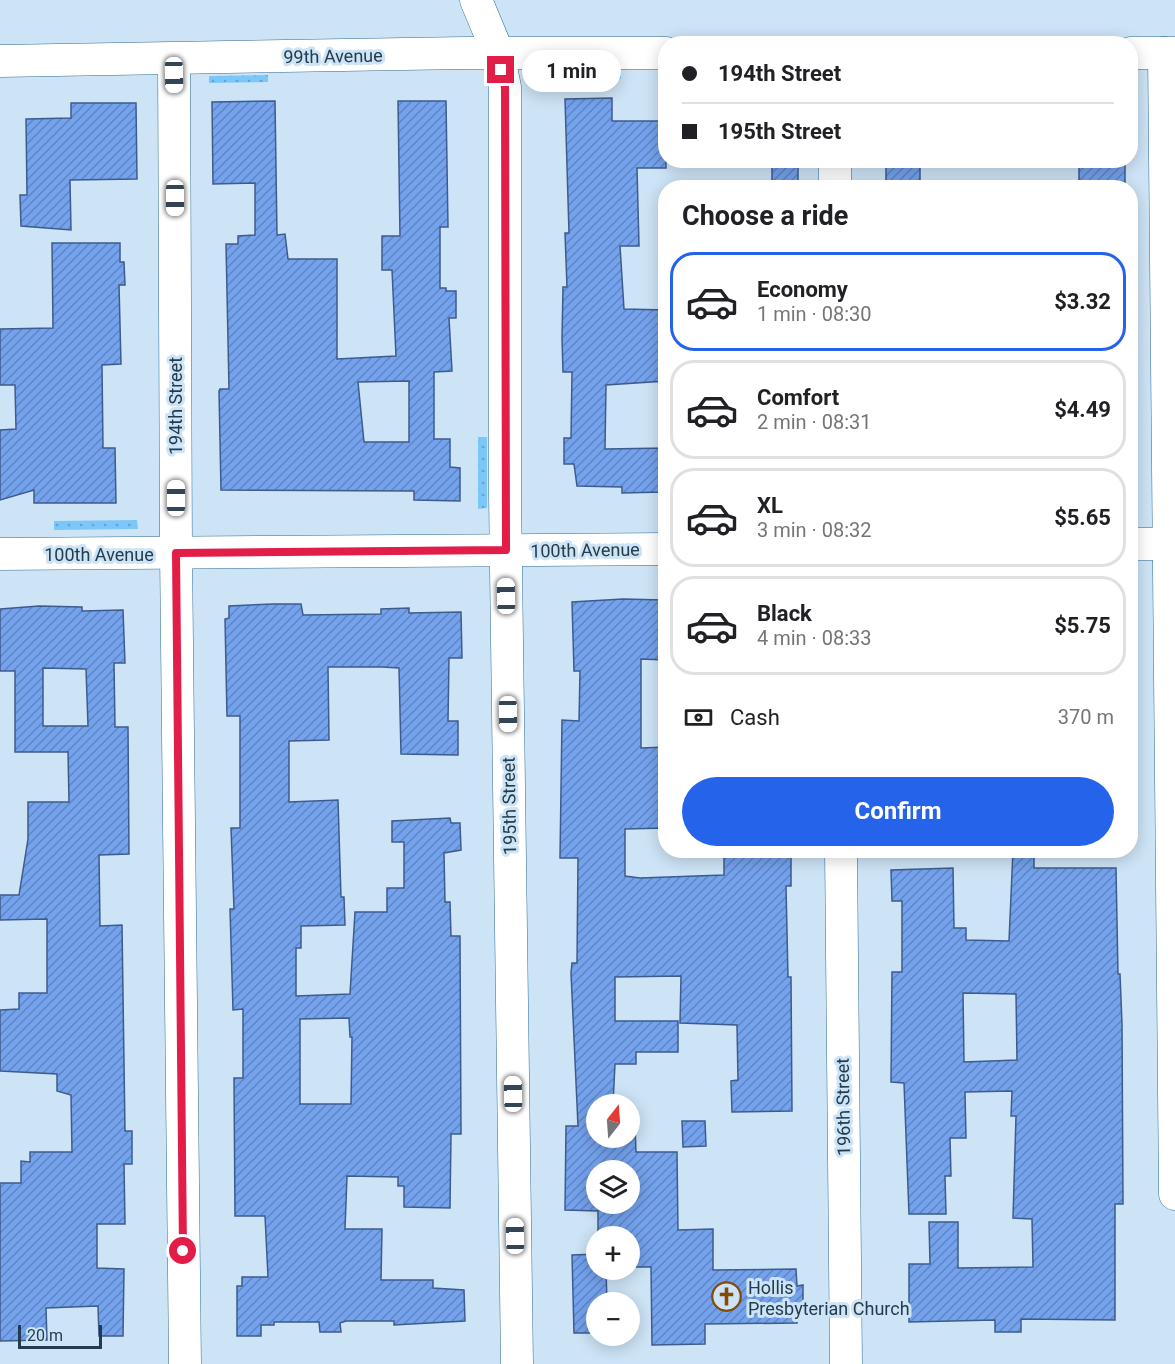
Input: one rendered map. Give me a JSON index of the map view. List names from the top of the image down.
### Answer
{
  "streets": {
    "street": [
      "99th Avenue",
      "194th Street",
      "100th Avenue",
      "195th Street",
      "196th Street"
    ]
  },
  "crossings": [
    ["99th Avenue", "194th Street"],
    ["99th Avenue", "195th Street"],
    ["194th Street", "100th Avenue"],
    ["100th Avenue", "195th Street"]
  ],
  "places": {
    "church": ["Hollis Presbyterian Church"]
  },
  "scale_bar": "20 m",
  "north": "top",
  "page": {
    "banner": ["194th Street", "195th Street"],
    "bubble": "1 min",
    "heading": "Choose a ride",
    "list": [
      {
        "name": "Economy",
        "note": "1 min · 08:30",
        "value": "$3.32"
      },
      {
        "name": "Comfort",
        "note": "2 min · 08:31",
        "value": "$4.49"
      },
      {
        "name": "XL",
        "note": "3 min · 08:32",
        "value": "$5.65"
      },
      {
        "name": "Black",
        "note": "4 min · 08:33",
        "value": "$5.75"
      }
    ],
    "pay": ["Cash", "370 m"],
    "buttons": "Confirm",
    "map_buttons": ["+", "−"],
    "scale": "20 m"
  }
}
